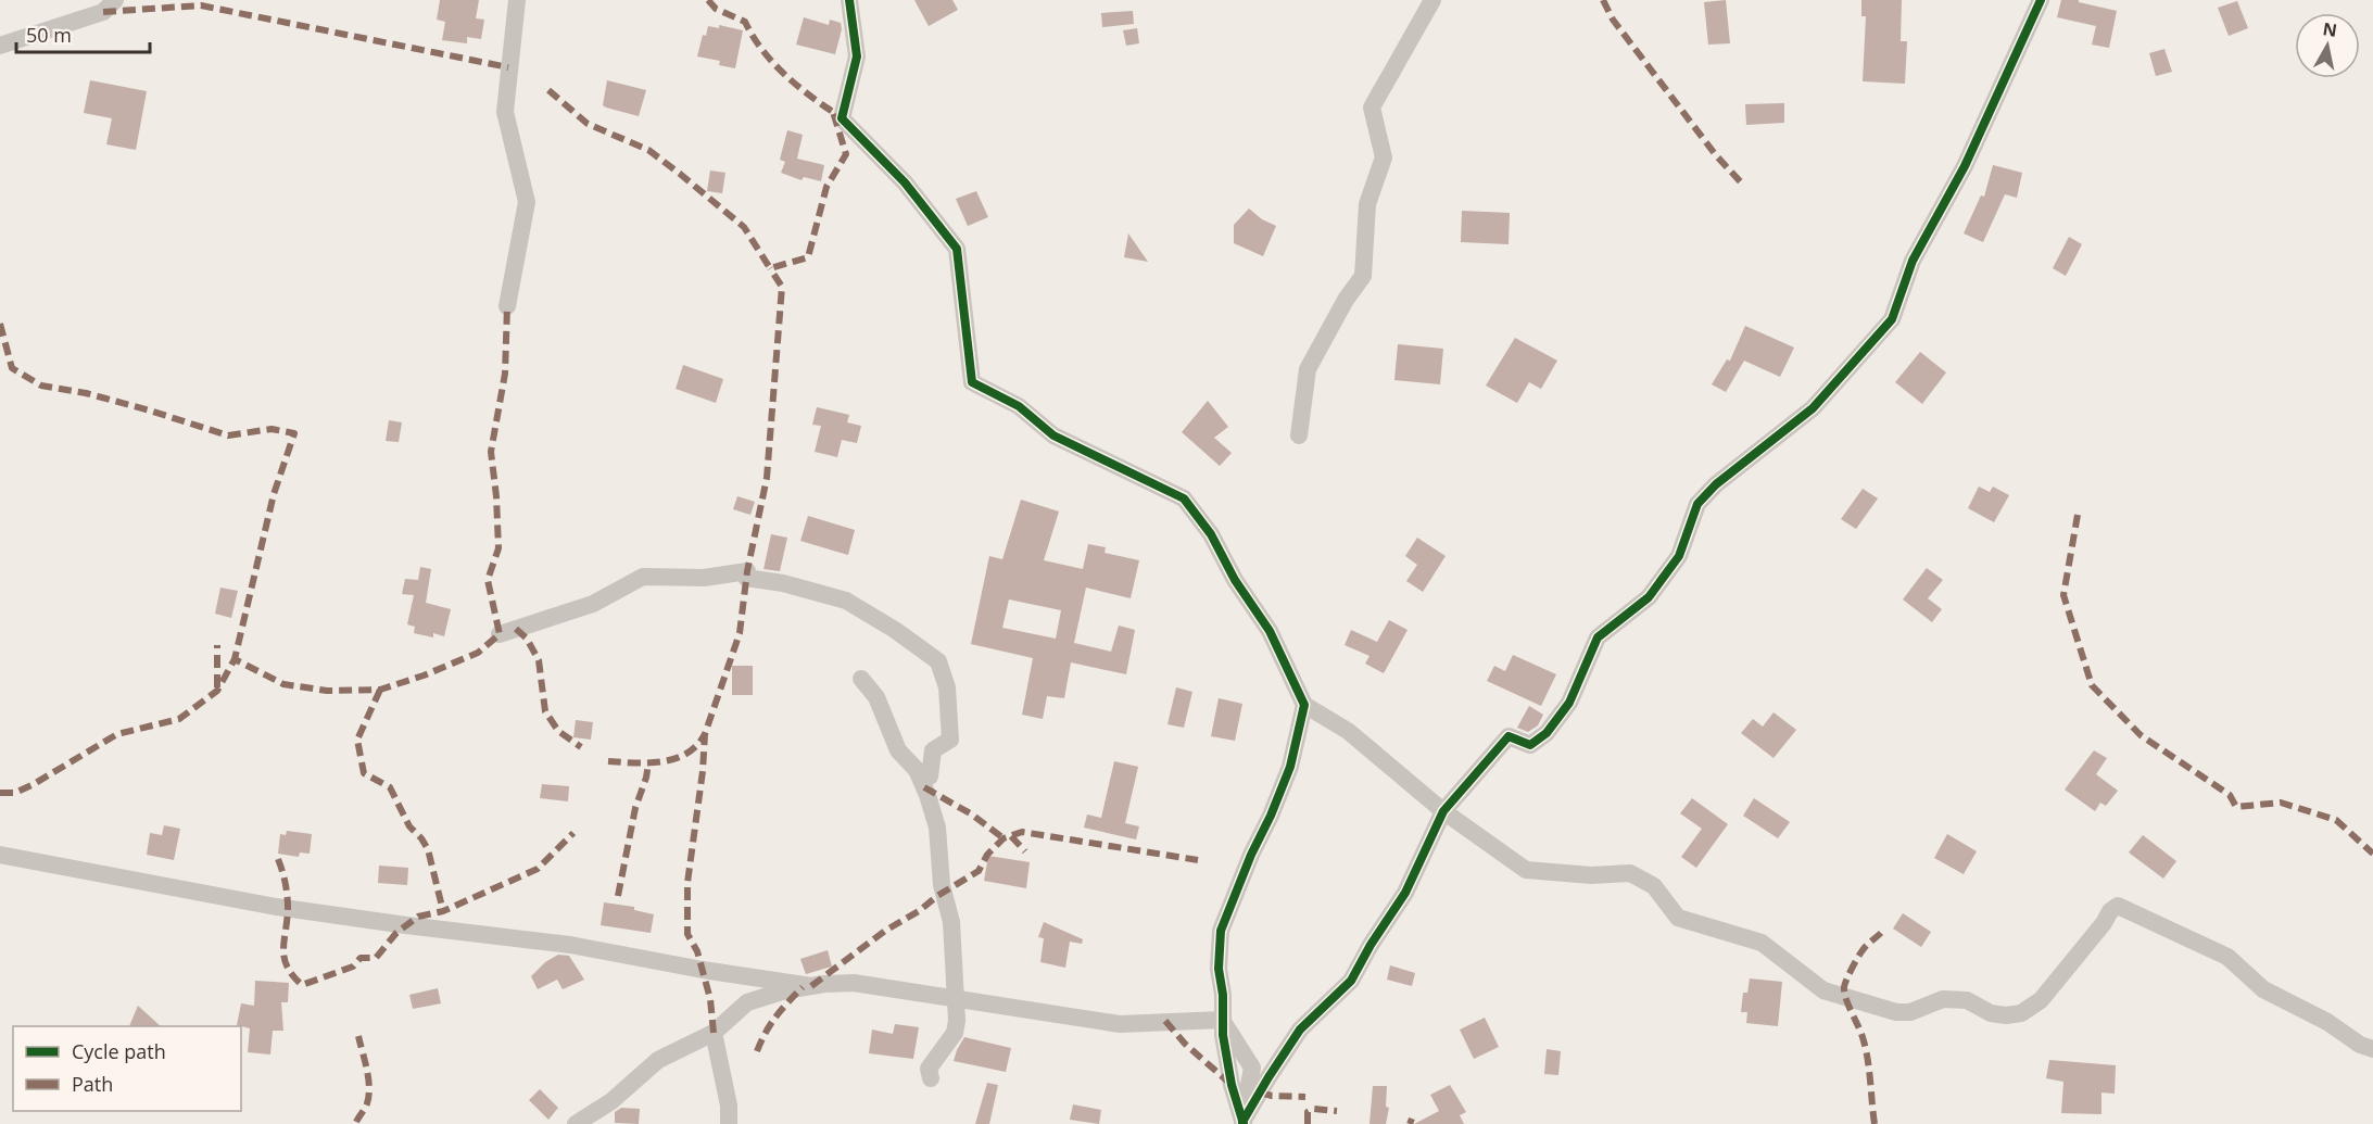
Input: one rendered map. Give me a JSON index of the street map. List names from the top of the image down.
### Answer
{
  "legend": ["Cycle path", "Path"],
  "scale_bar": "50 m",
  "north": "top"
}
